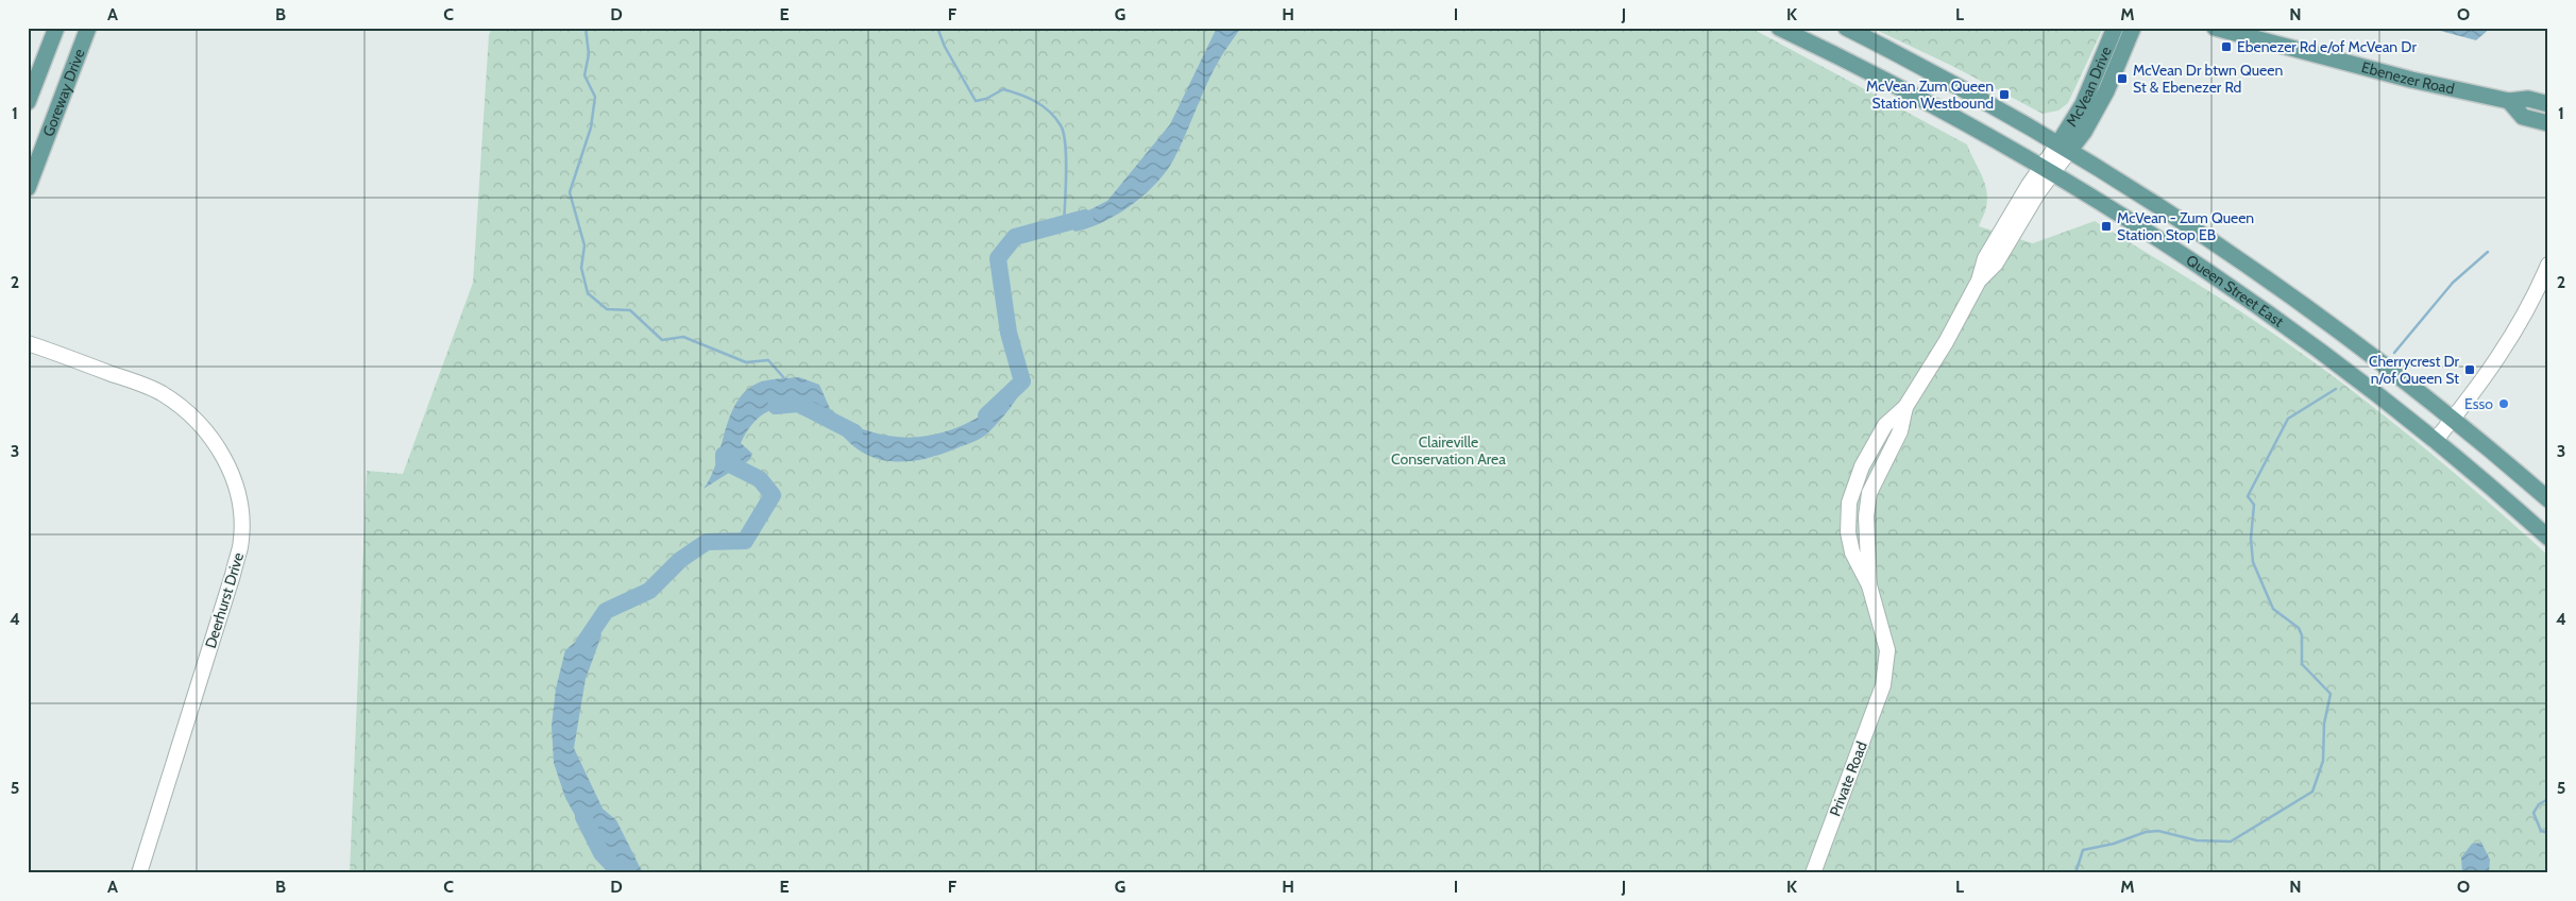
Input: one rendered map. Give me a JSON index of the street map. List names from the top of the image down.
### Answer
{
  "streets": {
    "main road": [
      "Ebenezer Road",
      "McVean Drive",
      "Goreway Drive",
      "Queen Street East"
    ],
    "street": ["Deerhurst Drive", "Private Road"]
  },
  "crossings": [
    ["McVean Drive", "Queen Street East"],
    ["McVean Drive", "Private Road"],
    ["Queen Street East", "Private Road"]
  ],
  "parks": ["Claireville Conservation Area"],
  "places": {
    "transit": [
      "Ebenezer Rd e/of McVean Dr",
      "McVean Dr btwn Queen St & Ebenezer Rd",
      "McVean Zum Queen Station Westbound",
      "McVean - Zum Queen Station Stop EB",
      "Cherrycrest Dr n/of Queen St"
    ],
    "other": ["Esso"]
  },
  "grid": {
    "columns": [
      "A",
      "B",
      "C",
      "D",
      "E",
      "F",
      "G",
      "H",
      "I",
      "J",
      "K",
      "L",
      "M",
      "N",
      "O"
    ],
    "rows": [
      "1",
      "2",
      "3",
      "4",
      "5"
    ]
  }
}
